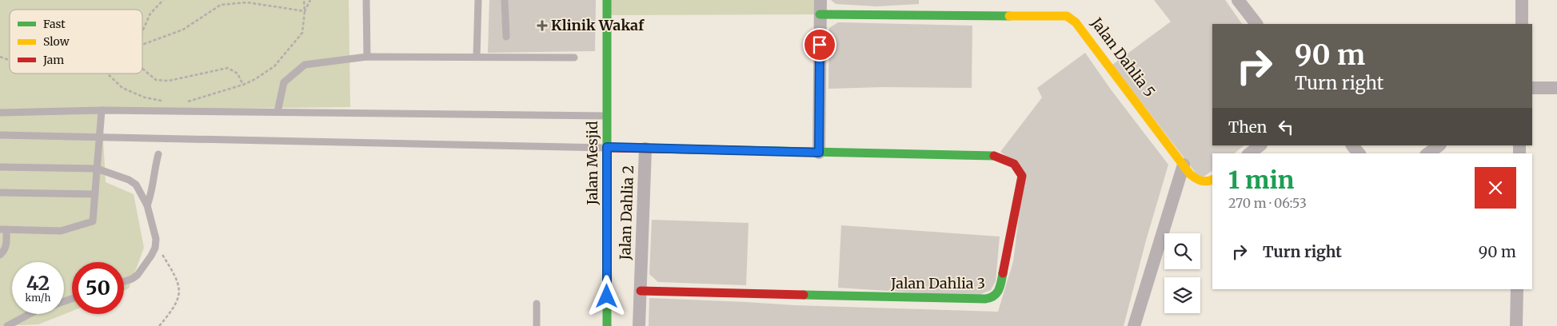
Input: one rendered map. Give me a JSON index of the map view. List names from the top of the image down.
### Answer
{
  "streets": {
    "street": [
      "Jalan Dahlia 5",
      "Jalan Mesjid",
      "Jalan Dahlia 2",
      "Jalan Dahlia 3"
    ]
  },
  "crossings": [
    ["Jalan Mesjid", "Jalan Dahlia 3"],
    ["Jalan Dahlia 2", "Jalan Dahlia 3"]
  ],
  "places": {
    "health": ["Klinik Wakaf"]
  },
  "legend": ["Fast", "Slow", "Jam"],
  "page": {
    "turn": ["90 m", "Turn right"],
    "then": "Then",
    "heading": ["1 min", "270 m · 06:53"],
    "list": [
      {
        "name": "Turn right",
        "value": "90 m"
      }
    ],
    "speed": "42 km/h",
    "limit": "50"
  }
}
